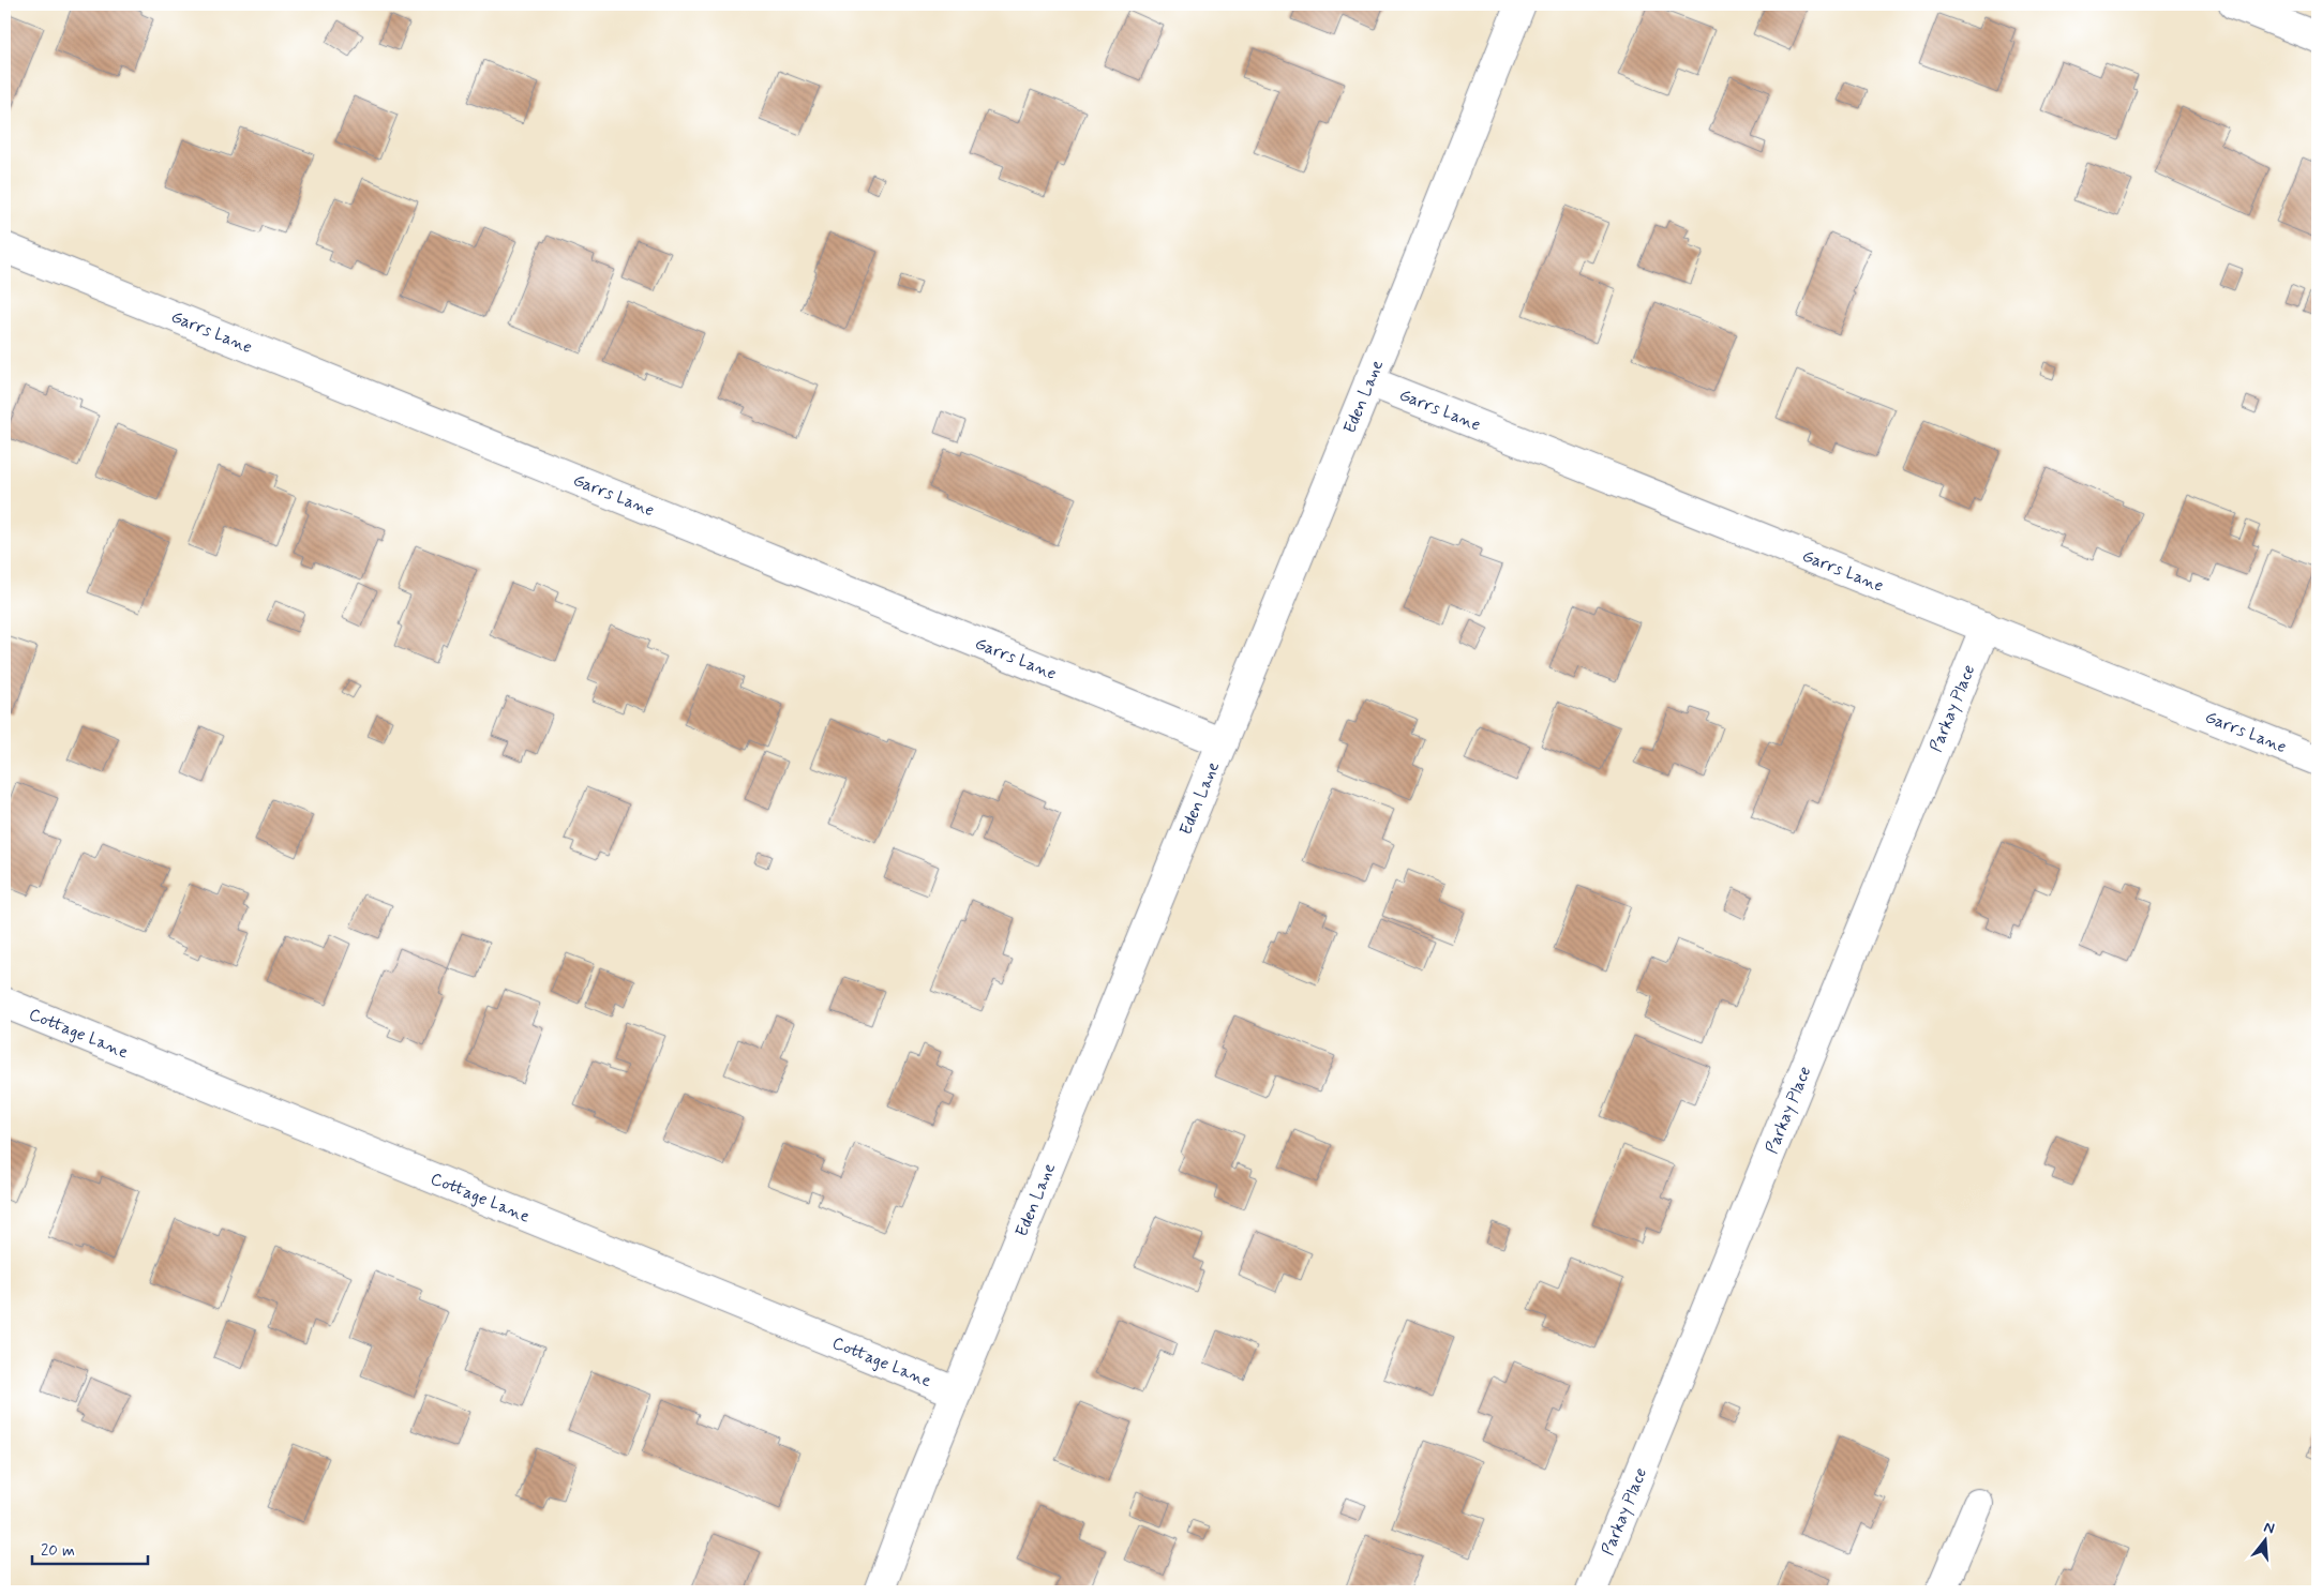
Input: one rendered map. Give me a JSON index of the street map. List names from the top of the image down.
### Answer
{
  "streets": {
    "street": [
      "Garrs Lane",
      "Eden Lane",
      "Parkay Place",
      "Cottage Lane"
    ]
  },
  "crossings": [
    ["Garrs Lane", "Eden Lane"],
    ["Garrs Lane", "Parkay Place"],
    ["Eden Lane", "Cottage Lane"]
  ],
  "scale_bar": "20 m",
  "north": "top"
}
